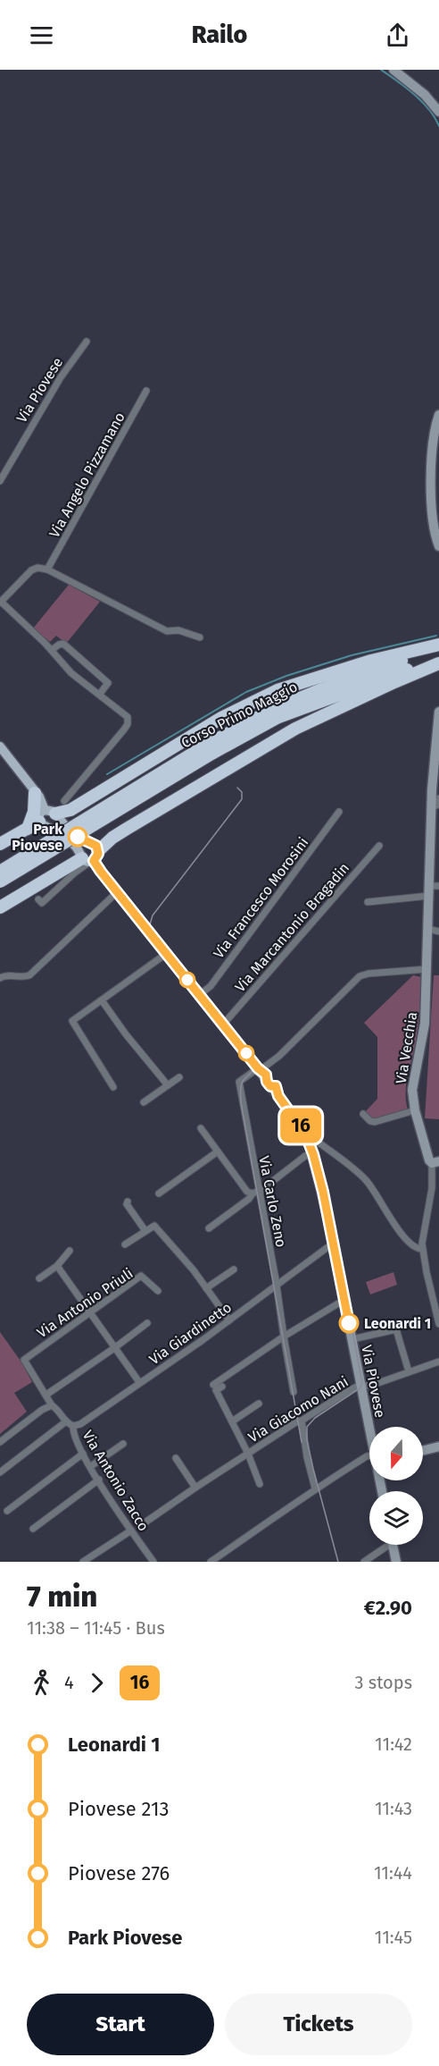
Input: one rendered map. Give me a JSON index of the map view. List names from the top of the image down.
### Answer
{
  "streets": {
    "highway": ["Corso Primo Maggio"],
    "main road": ["Via Piovese", "Via Vecchia"],
    "street": [
      "Via Angelo Pizzamano",
      "Via Francesco Morosini",
      "Via Marcantonio Bragadin",
      "Via Carlo Zeno",
      "Via Antonio Priuli",
      "Via Giardinetto",
      "Via Giacomo Nani",
      "Via Antonio Zacco"
    ]
  },
  "crossings": [
    ["Via Piovese", "Via Francesco Morosini"],
    ["Via Piovese", "Via Marcantonio Bragadin"],
    ["Via Piovese", "Via Carlo Zeno"],
    ["Via Piovese", "Via Giardinetto"],
    ["Via Piovese", "Via Giacomo Nani"],
    ["Via Carlo Zeno", "Via Giardinetto"],
    ["Via Antonio Priuli", "Via Antonio Zacco"],
    ["Via Giardinetto", "Via Antonio Zacco"]
  ],
  "places": ["Park Piovese", "Leonardi 1"],
  "lines": ["bus line 16"],
  "north": "bottom",
  "page": {
    "header": "Railo",
    "on_map": "16",
    "heading": ["7 min", "11:38 – 11:45 · Bus", "€2.90"],
    "legs": ["4", "16", "3 stops"],
    "list": [
      {
        "name": "Leonardi 1",
        "value": "11:42"
      },
      {
        "name": "Piovese 213",
        "value": "11:43"
      },
      {
        "name": "Piovese 276",
        "value": "11:44"
      },
      {
        "name": "Park Piovese",
        "value": "11:45"
      }
    ],
    "buttons": ["Start", "Tickets"]
  }
}
